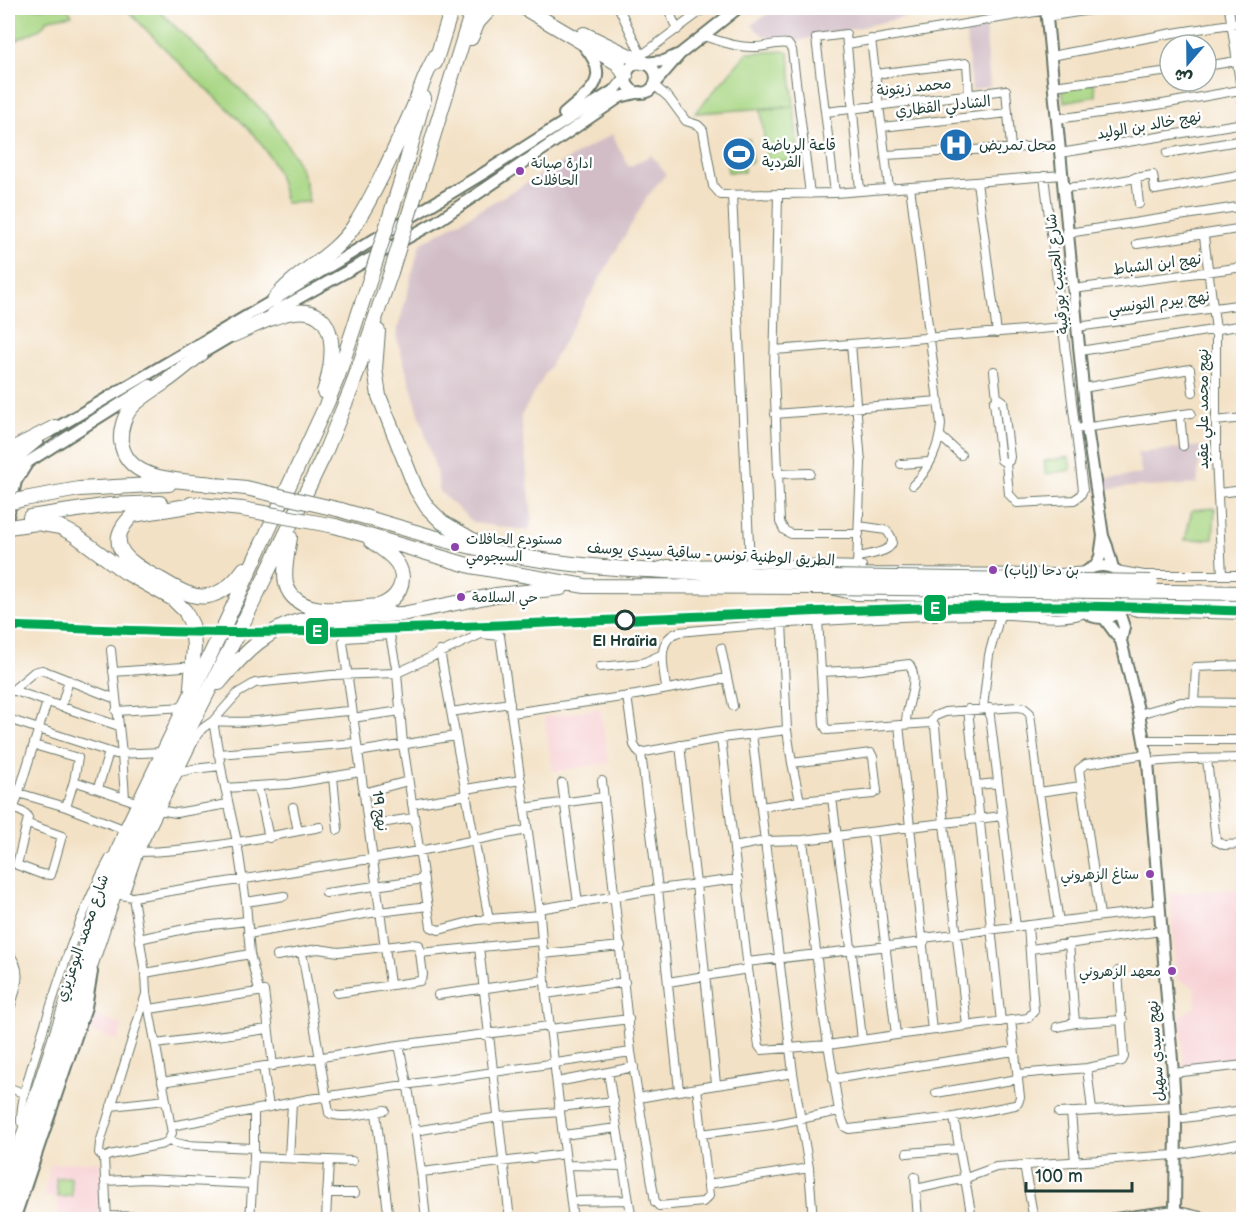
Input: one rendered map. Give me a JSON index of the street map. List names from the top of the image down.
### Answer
{
  "streets": {
    "highway": ["الطريق الوطنية تونس - ساقية سيدي يوسف", "شارع محمد البوعزيزي"],
    "main road": ["شارع الحبيب بورقيبة", "نهج سيدي سهيل"],
    "street": [
      "محمد زيتونة",
      "الشادلي القطاري",
      "نهج خالد بن الوليد",
      "نهج ابن الشباط",
      "نهج بيرم التونسي",
      "نهج محمد علي عقيد",
      "نهج 19"
    ]
  },
  "crossings": [
    ["محمد زيتونة", "الشادلي القطاري"],
    ["نهج خالد بن الوليد", "شارع الحبيب بورقيبة"],
    ["نهج ابن الشباط", "شارع الحبيب بورقيبة"],
    ["نهج ابن الشباط", "نهج محمد علي عقيد"],
    ["شارع الحبيب بورقيبة", "نهج بيرم التونسي"],
    ["شارع الحبيب بورقيبة", "نهج سيدي سهيل"],
    ["نهج بيرم التونسي", "نهج محمد علي عقيد"]
  ],
  "places": {
    "hospital": ["محل تمريض"],
    "sports": ["قاعة الرياضة الفردية"],
    "other": [
      "ادارة صيانة الحافلات",
      "مستودع الحافلات السيجومي",
      "بن دحا (إياب)",
      "حي السلامة",
      "El Hraïria",
      "ستاغ الزهروني",
      "معهد الزهروني"
    ]
  },
  "lines": ["transit line E"],
  "scale_bar": "100 m",
  "north": "bottom"
}
